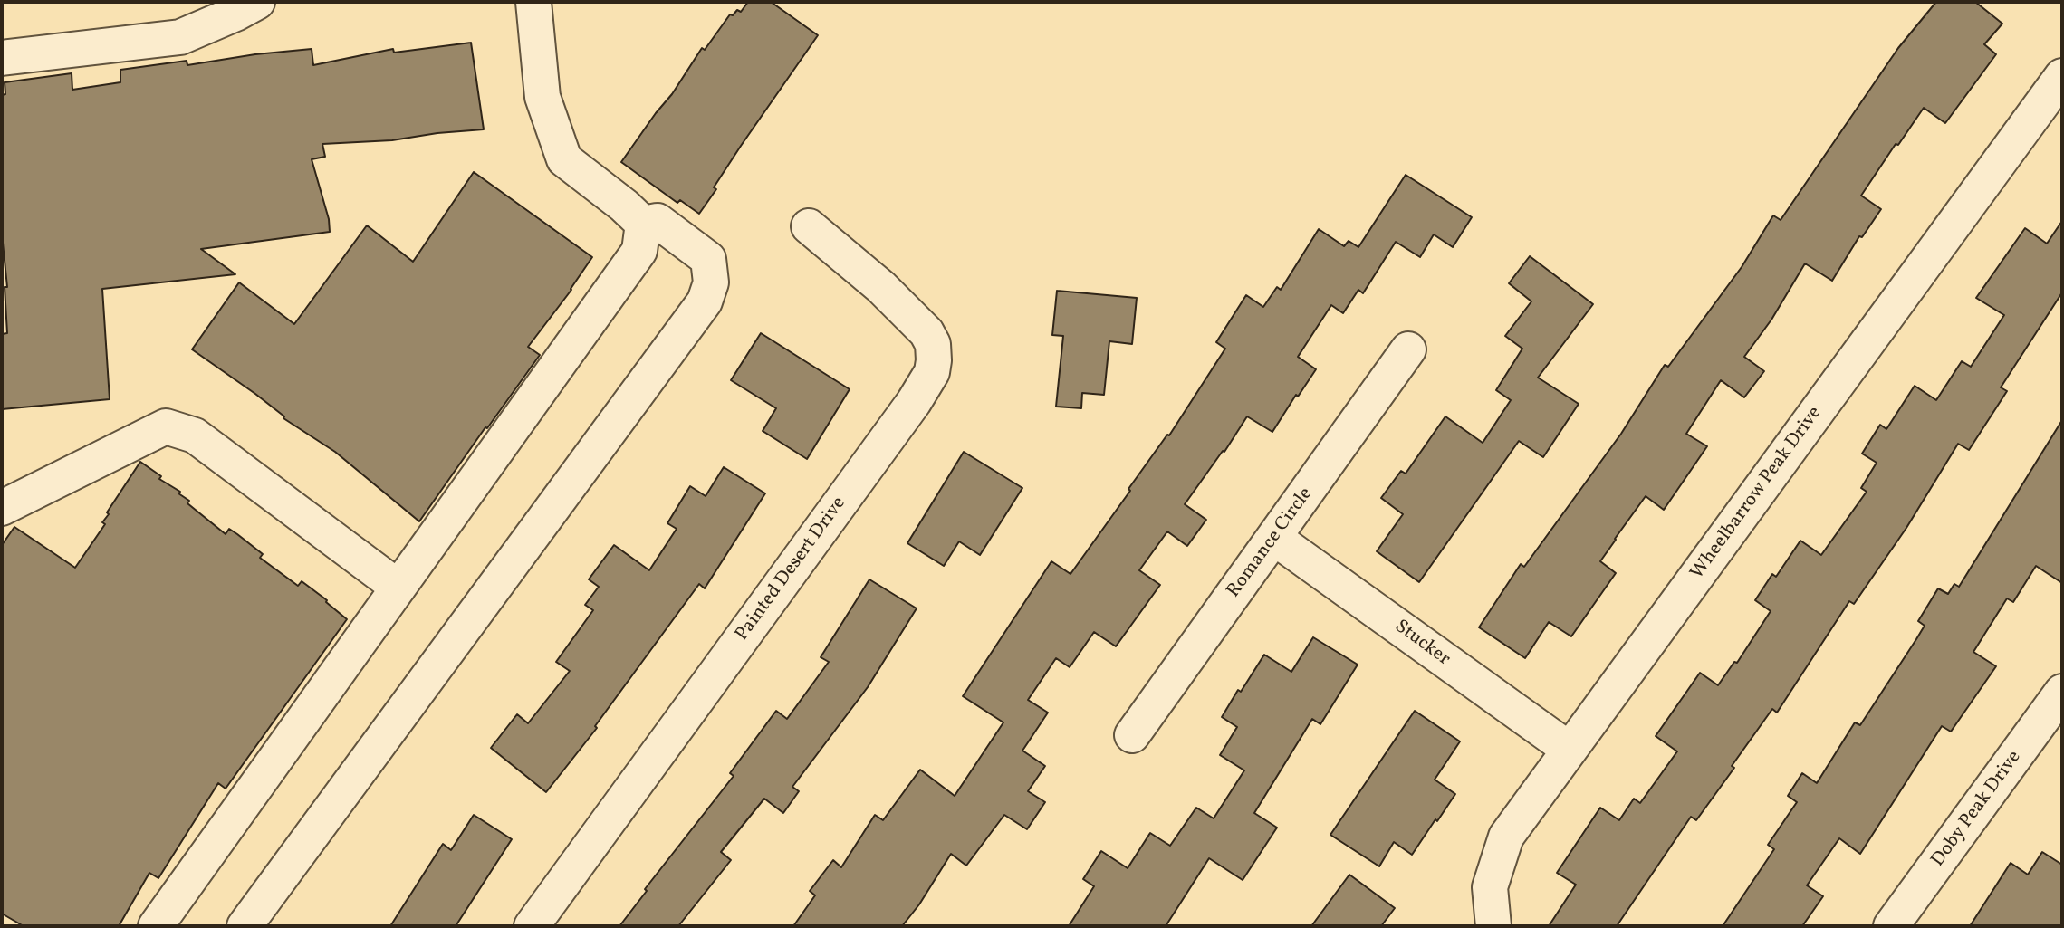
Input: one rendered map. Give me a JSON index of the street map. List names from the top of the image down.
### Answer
{
  "streets": {
    "street": [
      "Wheelbarrow Peak Drive",
      "Romance Circle",
      "Painted Desert Drive",
      "Stucker",
      "Doby Peak Drive"
    ]
  },
  "crossings": [
    ["Wheelbarrow Peak Drive", "Stucker"],
    ["Romance Circle", "Stucker"]
  ]
}
